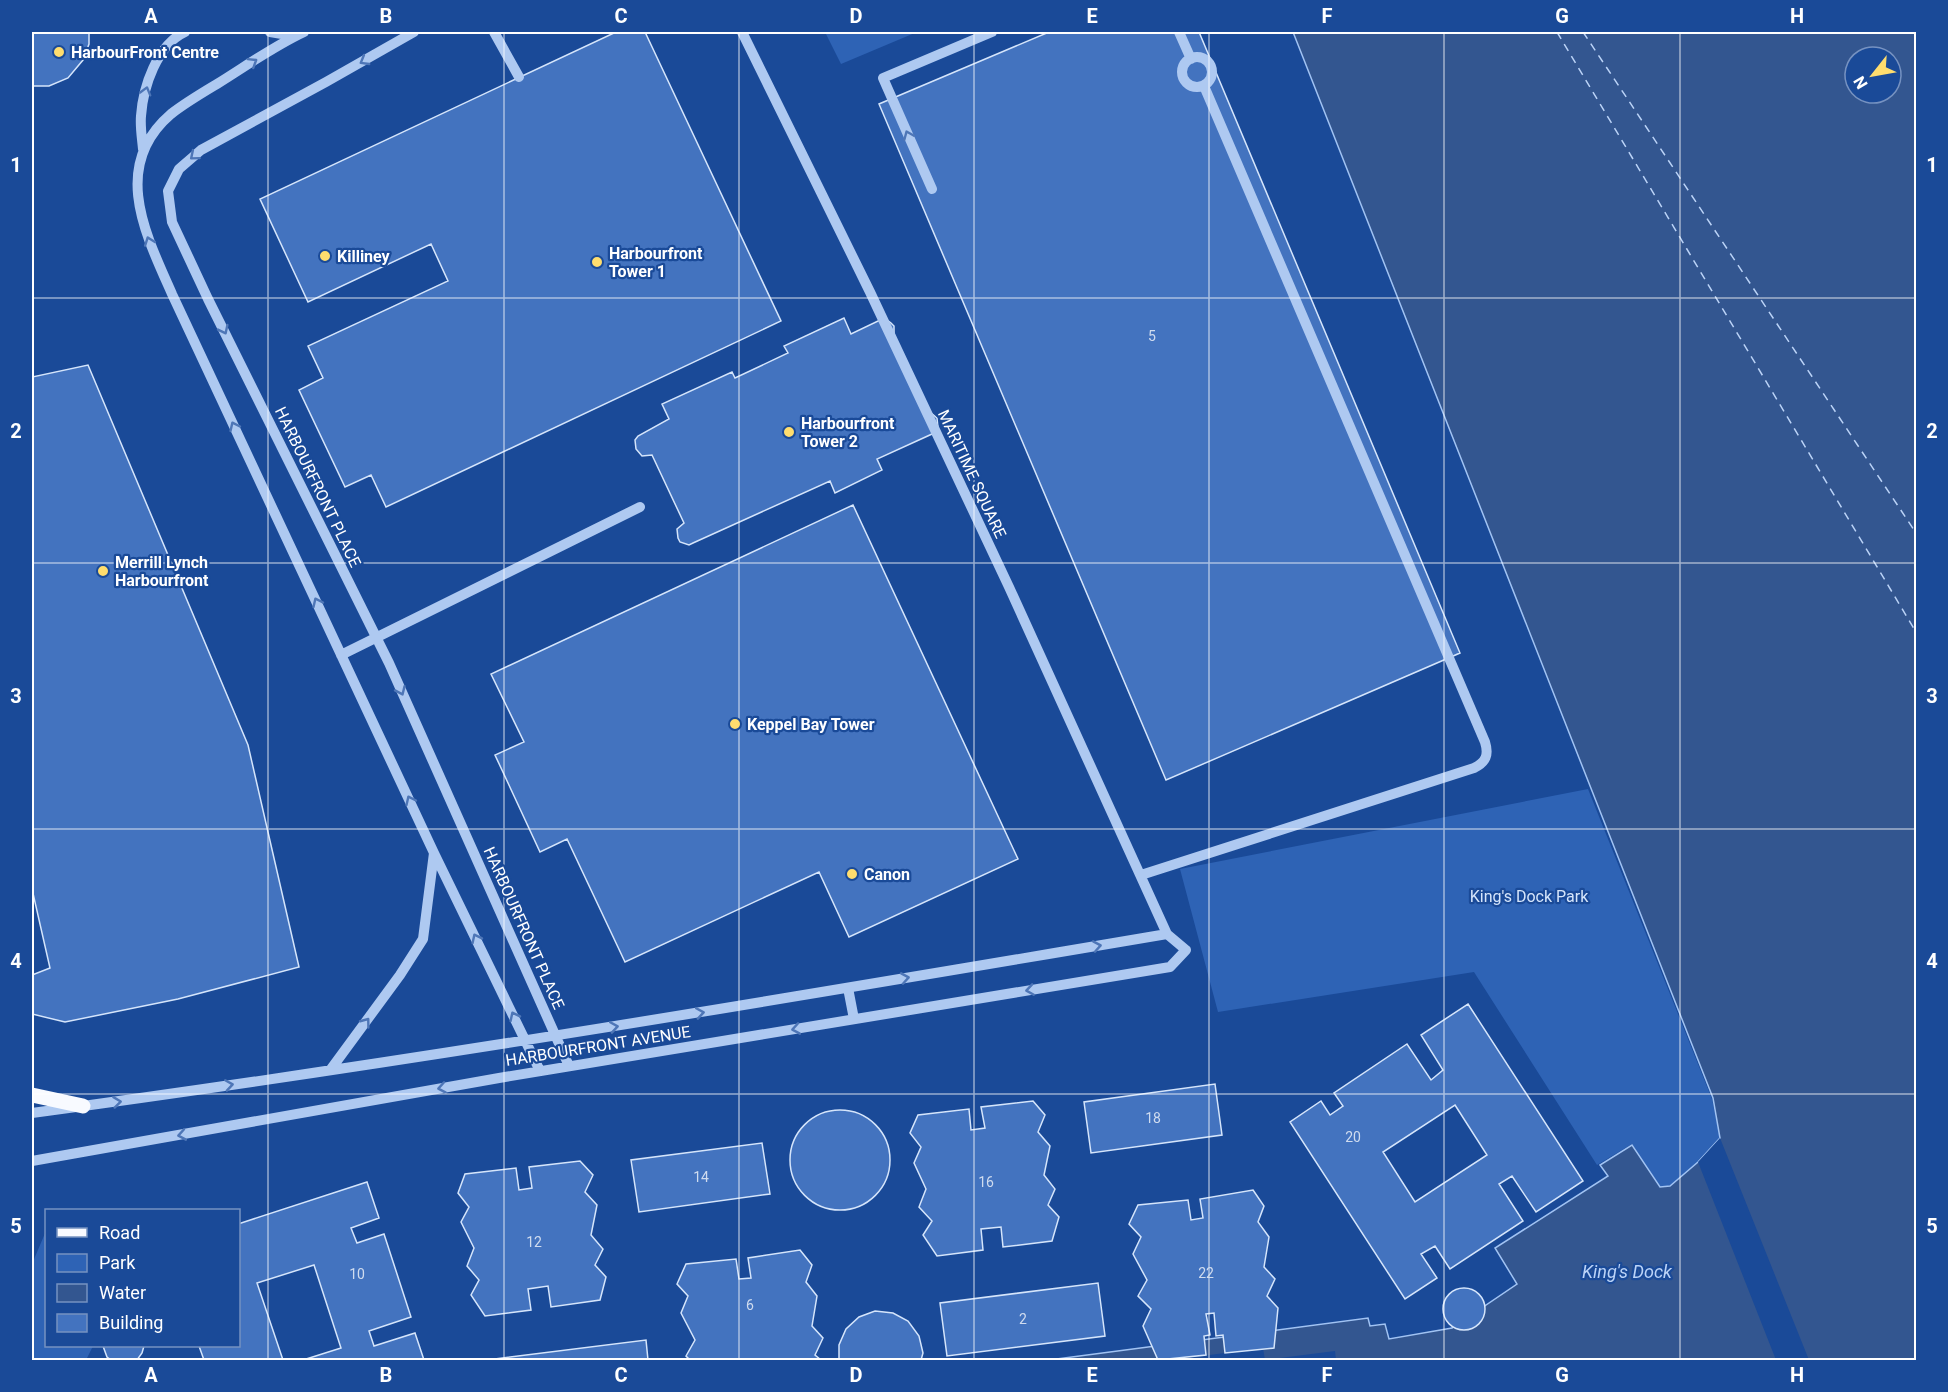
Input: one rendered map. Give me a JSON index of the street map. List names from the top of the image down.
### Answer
{
  "streets": {
    "street": ["MARITIME SQUARE", "HARBOURFRONT PLACE", "HARBOURFRONT AVENUE"]
  },
  "crossings": [
    ["MARITIME SQUARE", "HARBOURFRONT AVENUE"],
    ["HARBOURFRONT PLACE", "HARBOURFRONT AVENUE"]
  ],
  "water": ["King's Dock"],
  "parks": ["King's Dock Park"],
  "places": [
    "HarbourFront Centre",
    "Killiney",
    "Harbourfront Tower 1",
    "Harbourfront Tower 2",
    "Merrill Lynch Harbourfront",
    "Keppel Bay Tower",
    "Canon"
  ],
  "house_numbers": [
    "5",
    "18",
    "20",
    "14",
    "16",
    "12",
    "22",
    "10",
    "6",
    "2"
  ],
  "legend": [
    "Road",
    "Park",
    "Water",
    "Building"
  ],
  "north": "bottom left",
  "grid": {
    "columns": [
      "A",
      "B",
      "C",
      "D",
      "E",
      "F",
      "G",
      "H"
    ],
    "rows": [
      "1",
      "2",
      "3",
      "4",
      "5"
    ]
  }
}
